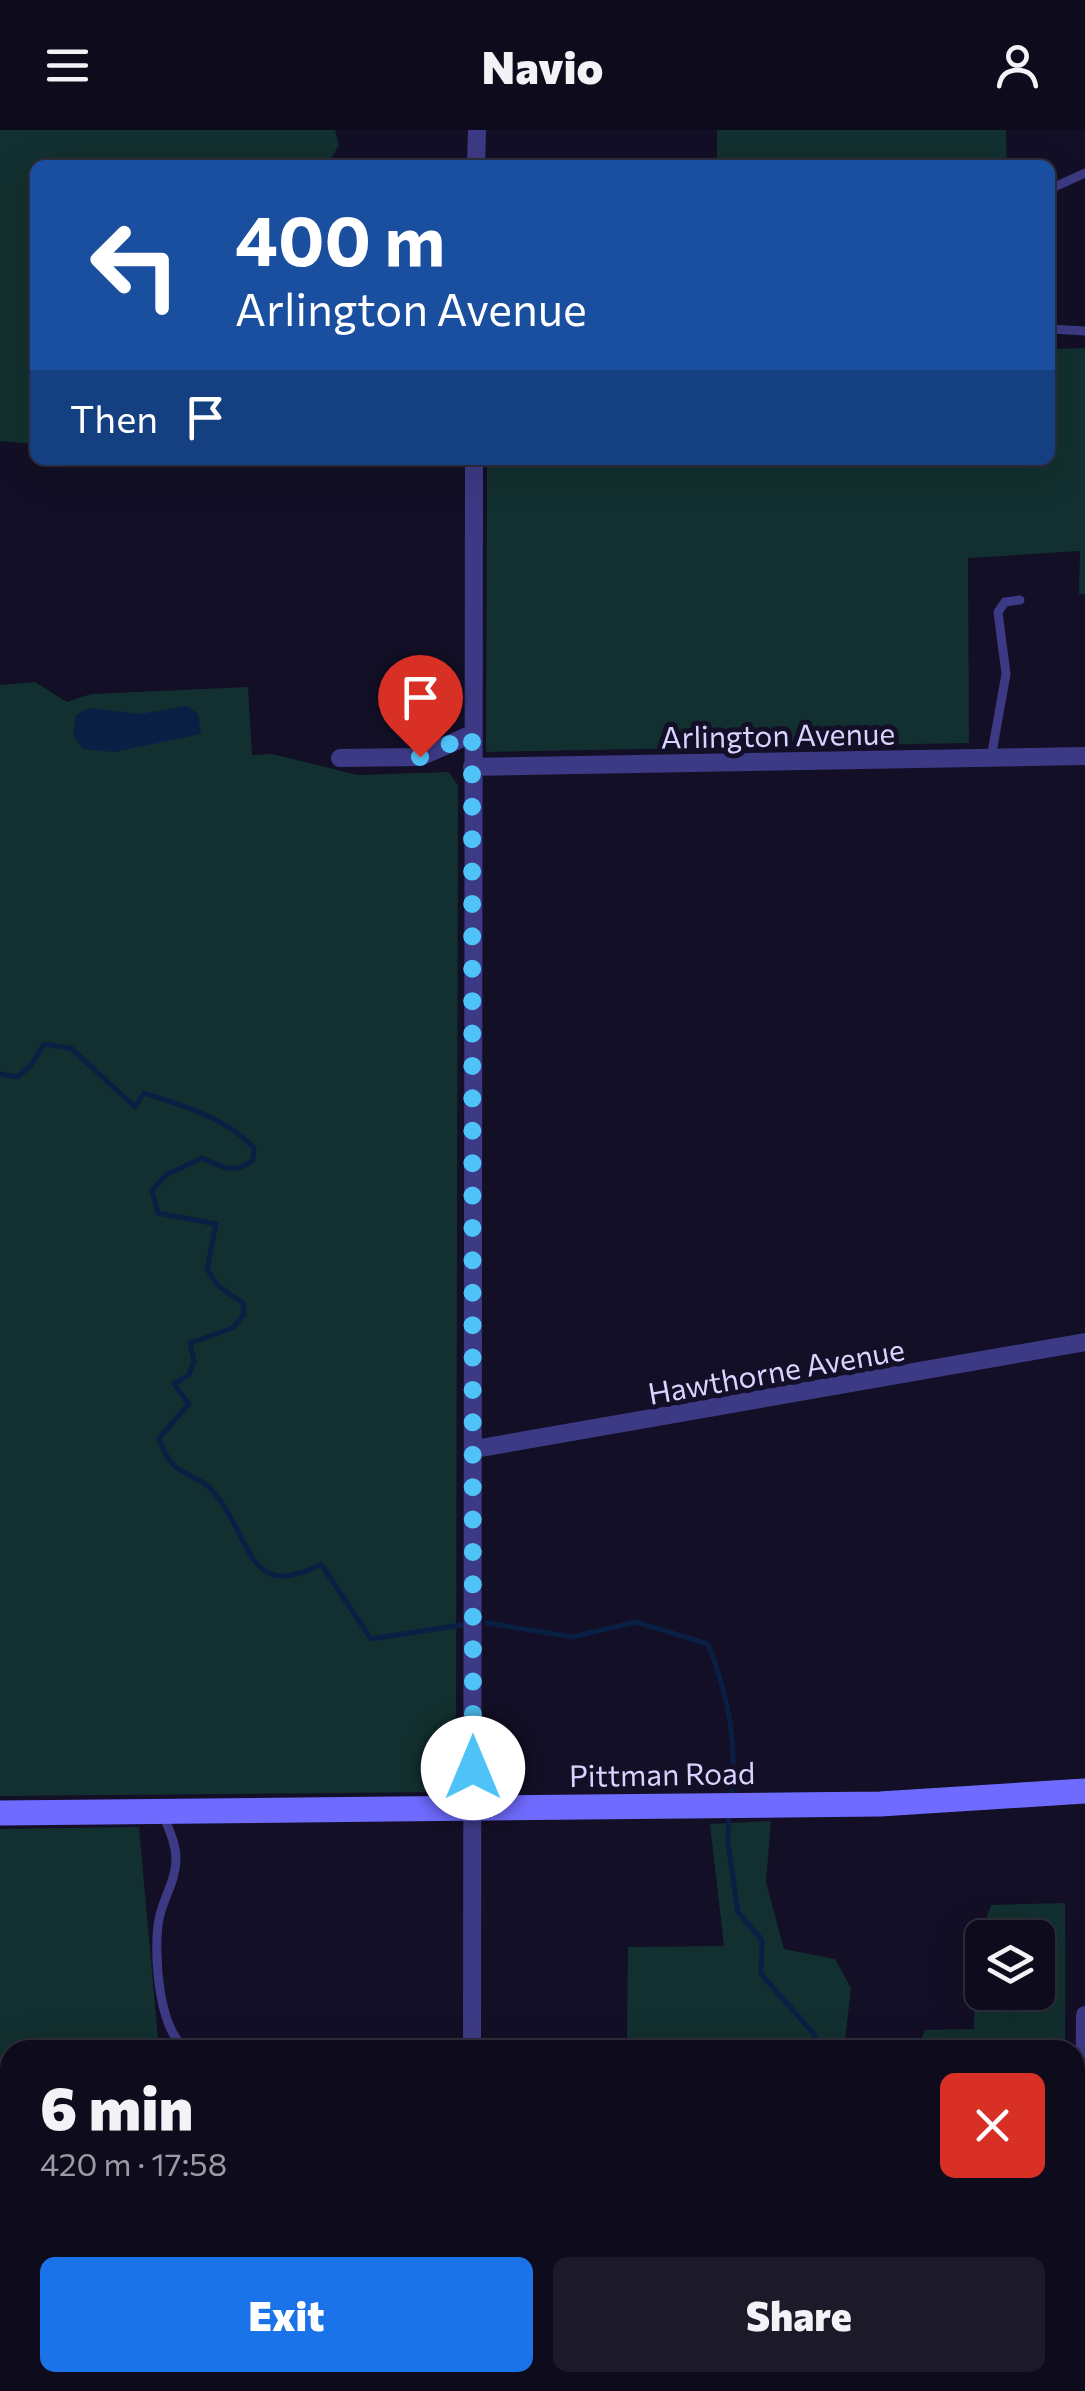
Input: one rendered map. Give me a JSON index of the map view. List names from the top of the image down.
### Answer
{
  "streets": {
    "street": ["Arlington Avenue", "Hawthorne Avenue", "Pittman Road"]
  },
  "page": {
    "header": "Navio",
    "turn": ["400 m", "Arlington Avenue"],
    "then": "Then",
    "heading": ["6 min", "420 m · 17:58"],
    "buttons": ["Exit", "Share"]
  }
}
